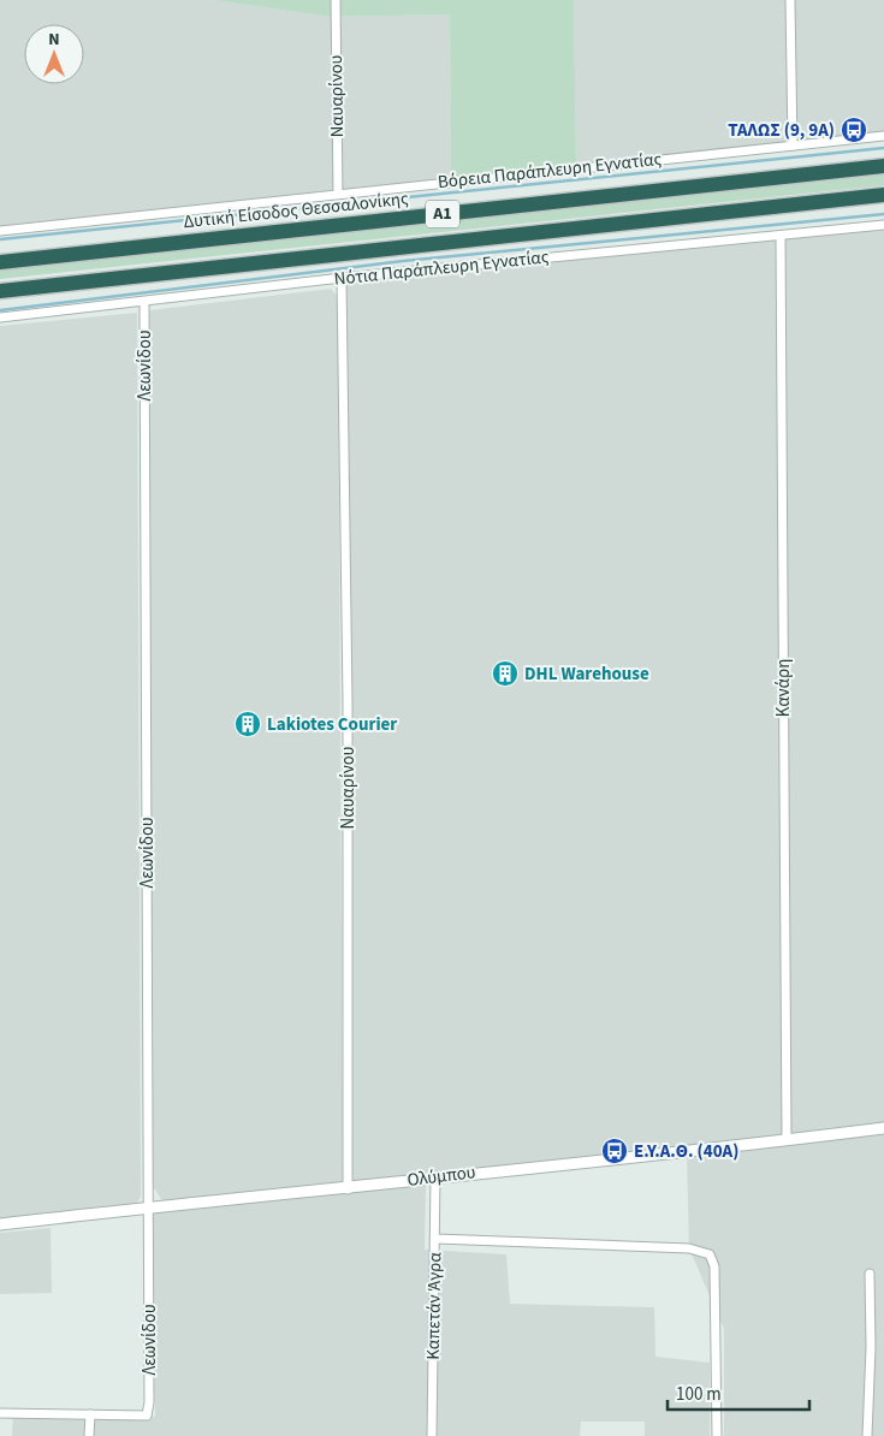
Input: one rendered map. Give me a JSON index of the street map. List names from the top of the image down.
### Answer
{
  "streets": {
    "highway": ["Δυτική Είσοδος Θεσσαλονίκης", "Α1"],
    "street": [
      "Ναυαρίνου",
      "Βόρεια Παράπλευρη Εγνατίας",
      "Νότια Παράπλευρη Εγνατίας",
      "Λεωνίδου",
      "Κανάρη",
      "Ολύμπου",
      "Καπετάν Άγρα"
    ]
  },
  "crossings": [
    ["Ναυαρίνου", "Βόρεια Παράπλευρη Εγνατίας"],
    ["Ναυαρίνου", "Νότια Παράπλευρη Εγνατίας"],
    ["Ναυαρίνου", "Ολύμπου"],
    ["Νότια Παράπλευρη Εγνατίας", "Λεωνίδου"],
    ["Νότια Παράπλευρη Εγνατίας", "Κανάρη"],
    ["Λεωνίδου", "Ολύμπου"],
    ["Κανάρη", "Ολύμπου"],
    ["Ολύμπου", "Καπετάν Άγρα"]
  ],
  "places": {
    "bus stop": ["ΤΑΛΩΣ (9, 9Α)", "Ε.Υ.Α.Θ. (40Α)"],
    "building": ["DHL Warehouse", "Lakiotes Courier"]
  },
  "scale_bar": "100 m",
  "north": "top"
}
